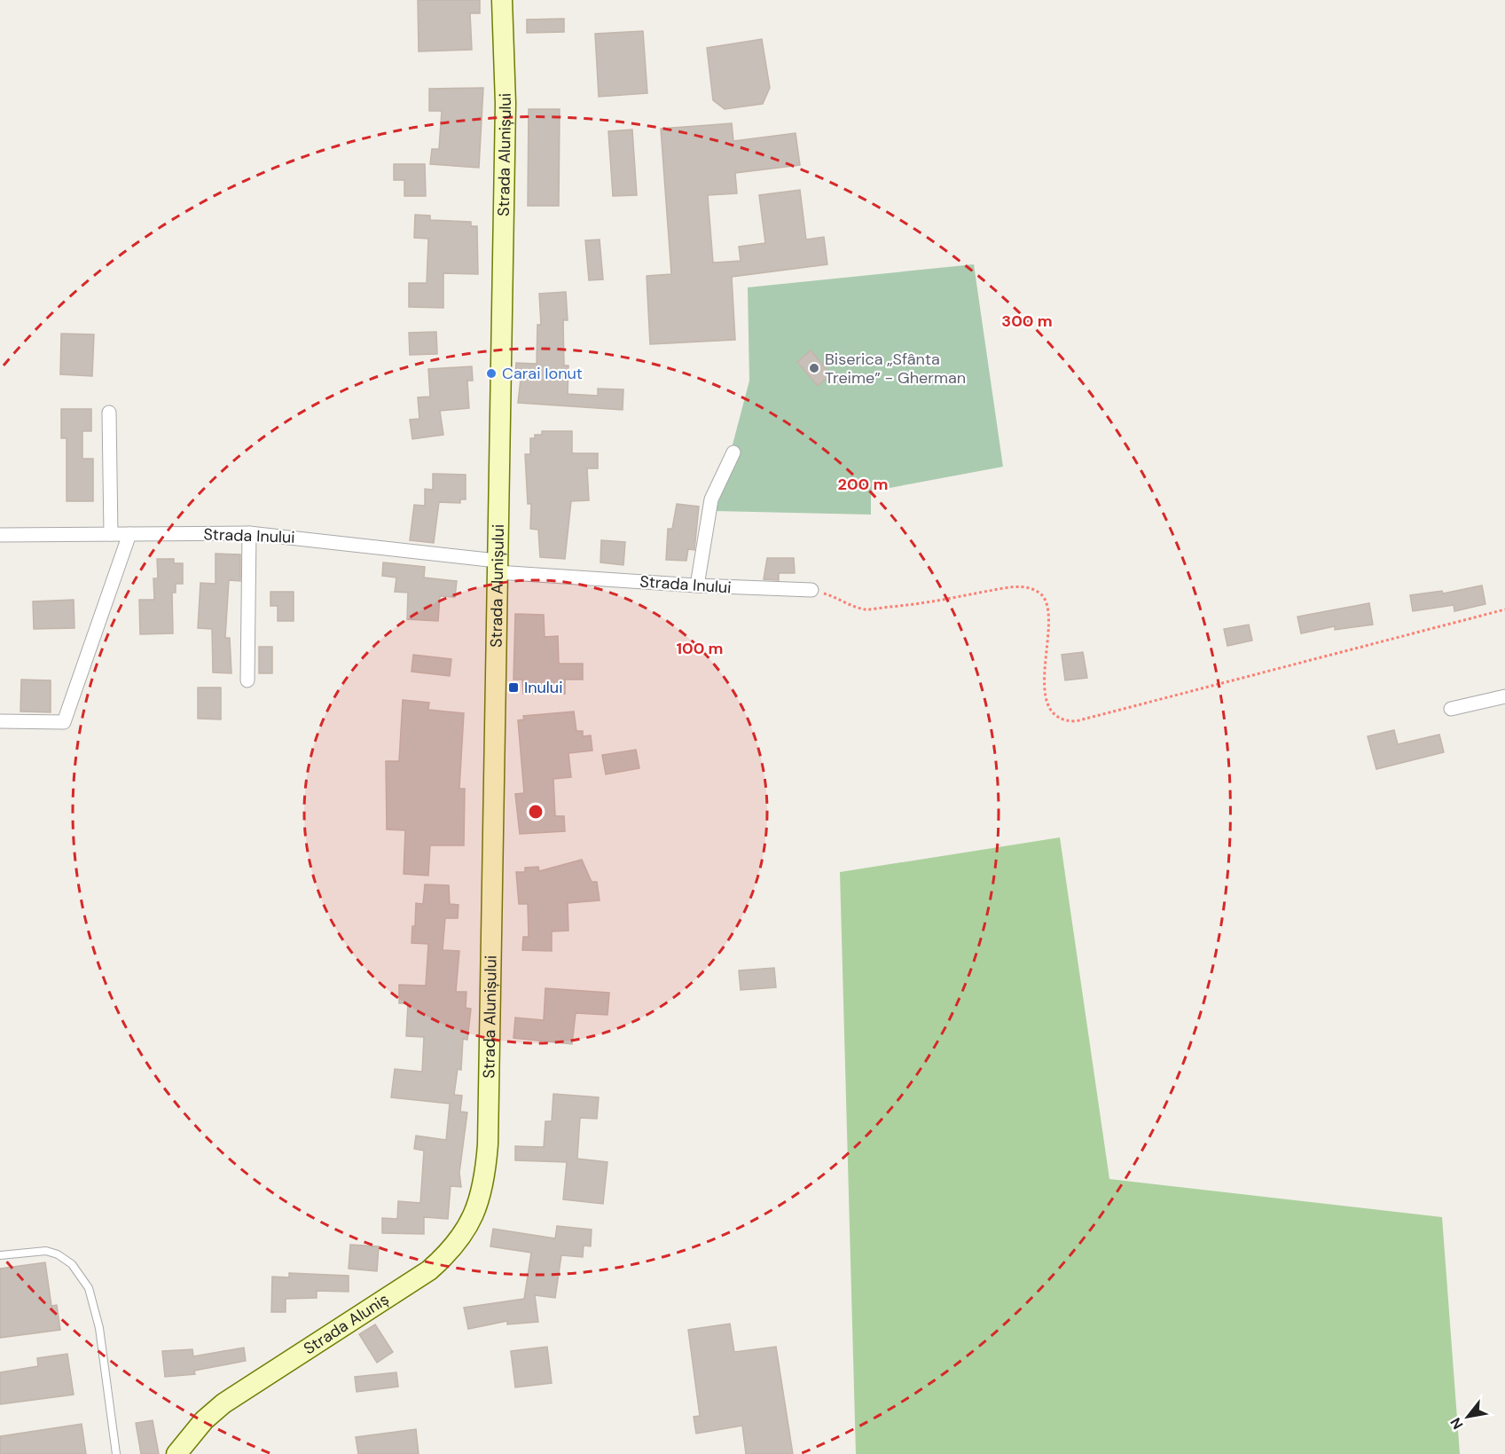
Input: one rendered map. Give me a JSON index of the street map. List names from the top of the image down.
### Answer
{
  "streets": {
    "main road": ["Strada Alunișului", "Strada Aluniș"],
    "street": ["Strada Inului"]
  },
  "crossings": [
    ["Strada Alunișului", "Strada Inului"],
    ["Strada Alunișului", "Strada Aluniș"]
  ],
  "places": {
    "other": ["Biserica „Sfânta Treime” - Gherman", "Carai Ionut"],
    "transit": ["Inului"]
  },
  "north": "bottom left",
  "rings": ["300 m", "200 m", "100 m"]
}
